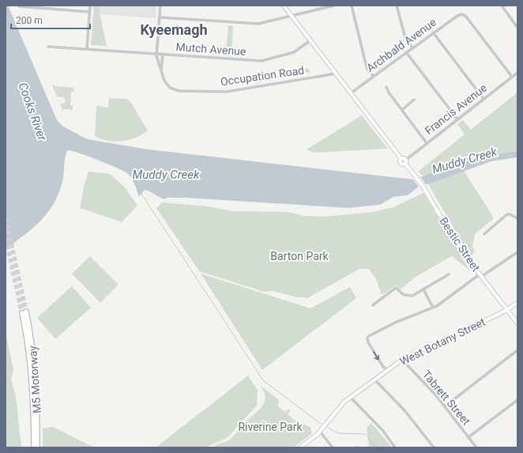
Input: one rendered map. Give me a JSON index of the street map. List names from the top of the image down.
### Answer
{
  "streets": {
    "highway": ["M5 Motorway"],
    "main road": ["Bestic Street", "West Botany Street"],
    "street": [
      "Archbald Avenue",
      "Mutch Avenue",
      "Occupation Road",
      "Francis Avenue",
      "Tabrett Street"
    ]
  },
  "crossings": [
    ["Archbald Avenue", "Francis Avenue"],
    ["Archbald Avenue", "Bestic Street"],
    ["Mutch Avenue", "Occupation Road"],
    ["Francis Avenue", "Bestic Street"],
    ["Bestic Street", "West Botany Street"],
    ["West Botany Street", "Tabrett Street"]
  ],
  "districts": ["Kyeemagh"],
  "water": ["Cooks River", "Muddy Creek"],
  "parks": ["Barton Park", "Riverine Park"],
  "scale_bar": "200 m"
}
